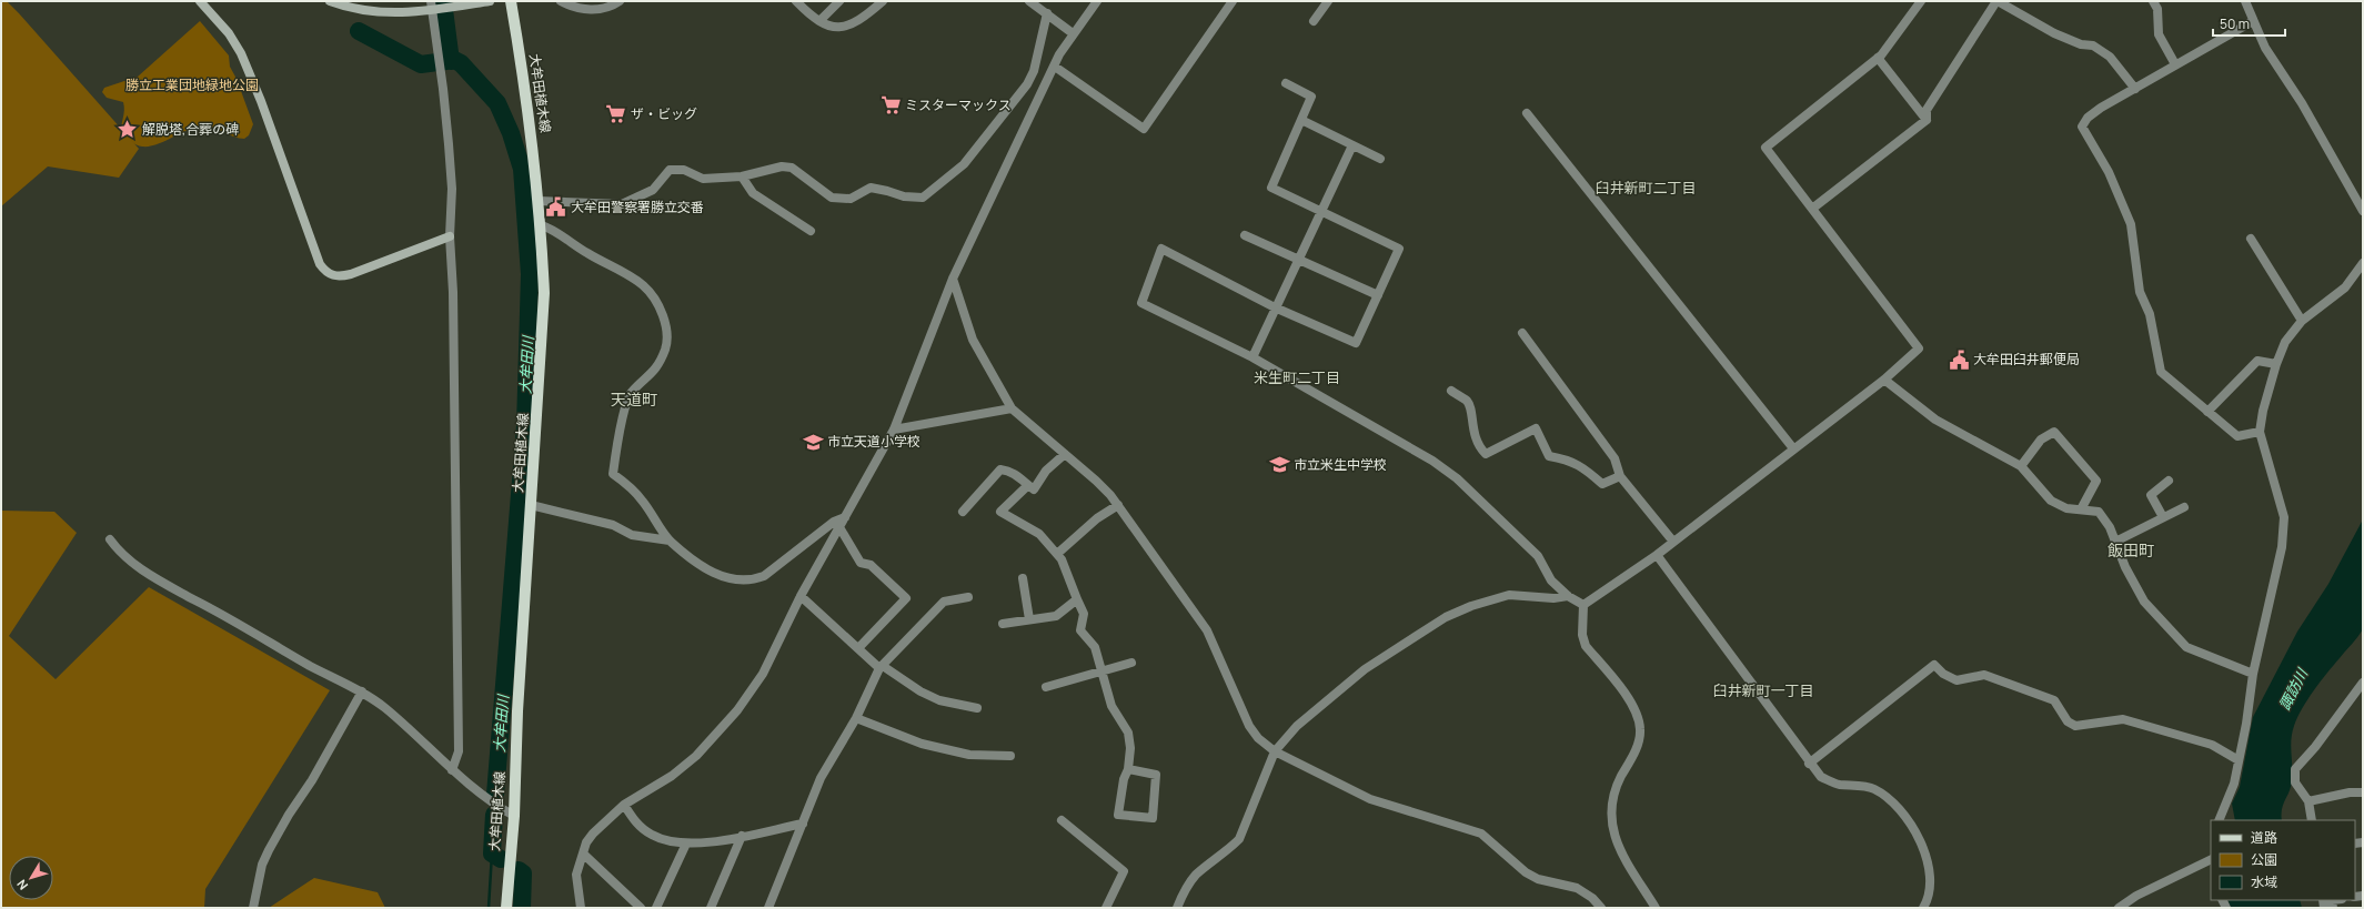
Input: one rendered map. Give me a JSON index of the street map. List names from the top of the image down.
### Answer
{
  "streets": {
    "main road": ["大牟田植木線"]
  },
  "districts": [
    "臼井新町二丁目",
    "米生町二丁目",
    "天道町",
    "飯田町",
    "臼井新町一丁目"
  ],
  "water": ["大牟田川", "諏訪川"],
  "parks": ["勝立工業団地緑地公園"],
  "places": {
    "supermarket": ["ミスターマックス", "ザ・ビッグ"],
    "place": ["解脱塔,合葬の碑"],
    "public building": ["大牟田警察署勝立交番", "大牟田臼井郵便局"],
    "school or university": ["市立天道小学校", "市立米生中学校"]
  },
  "legend": ["道路", "公園", "水域"],
  "scale_bar": "50 m",
  "north": "bottom left"
}
